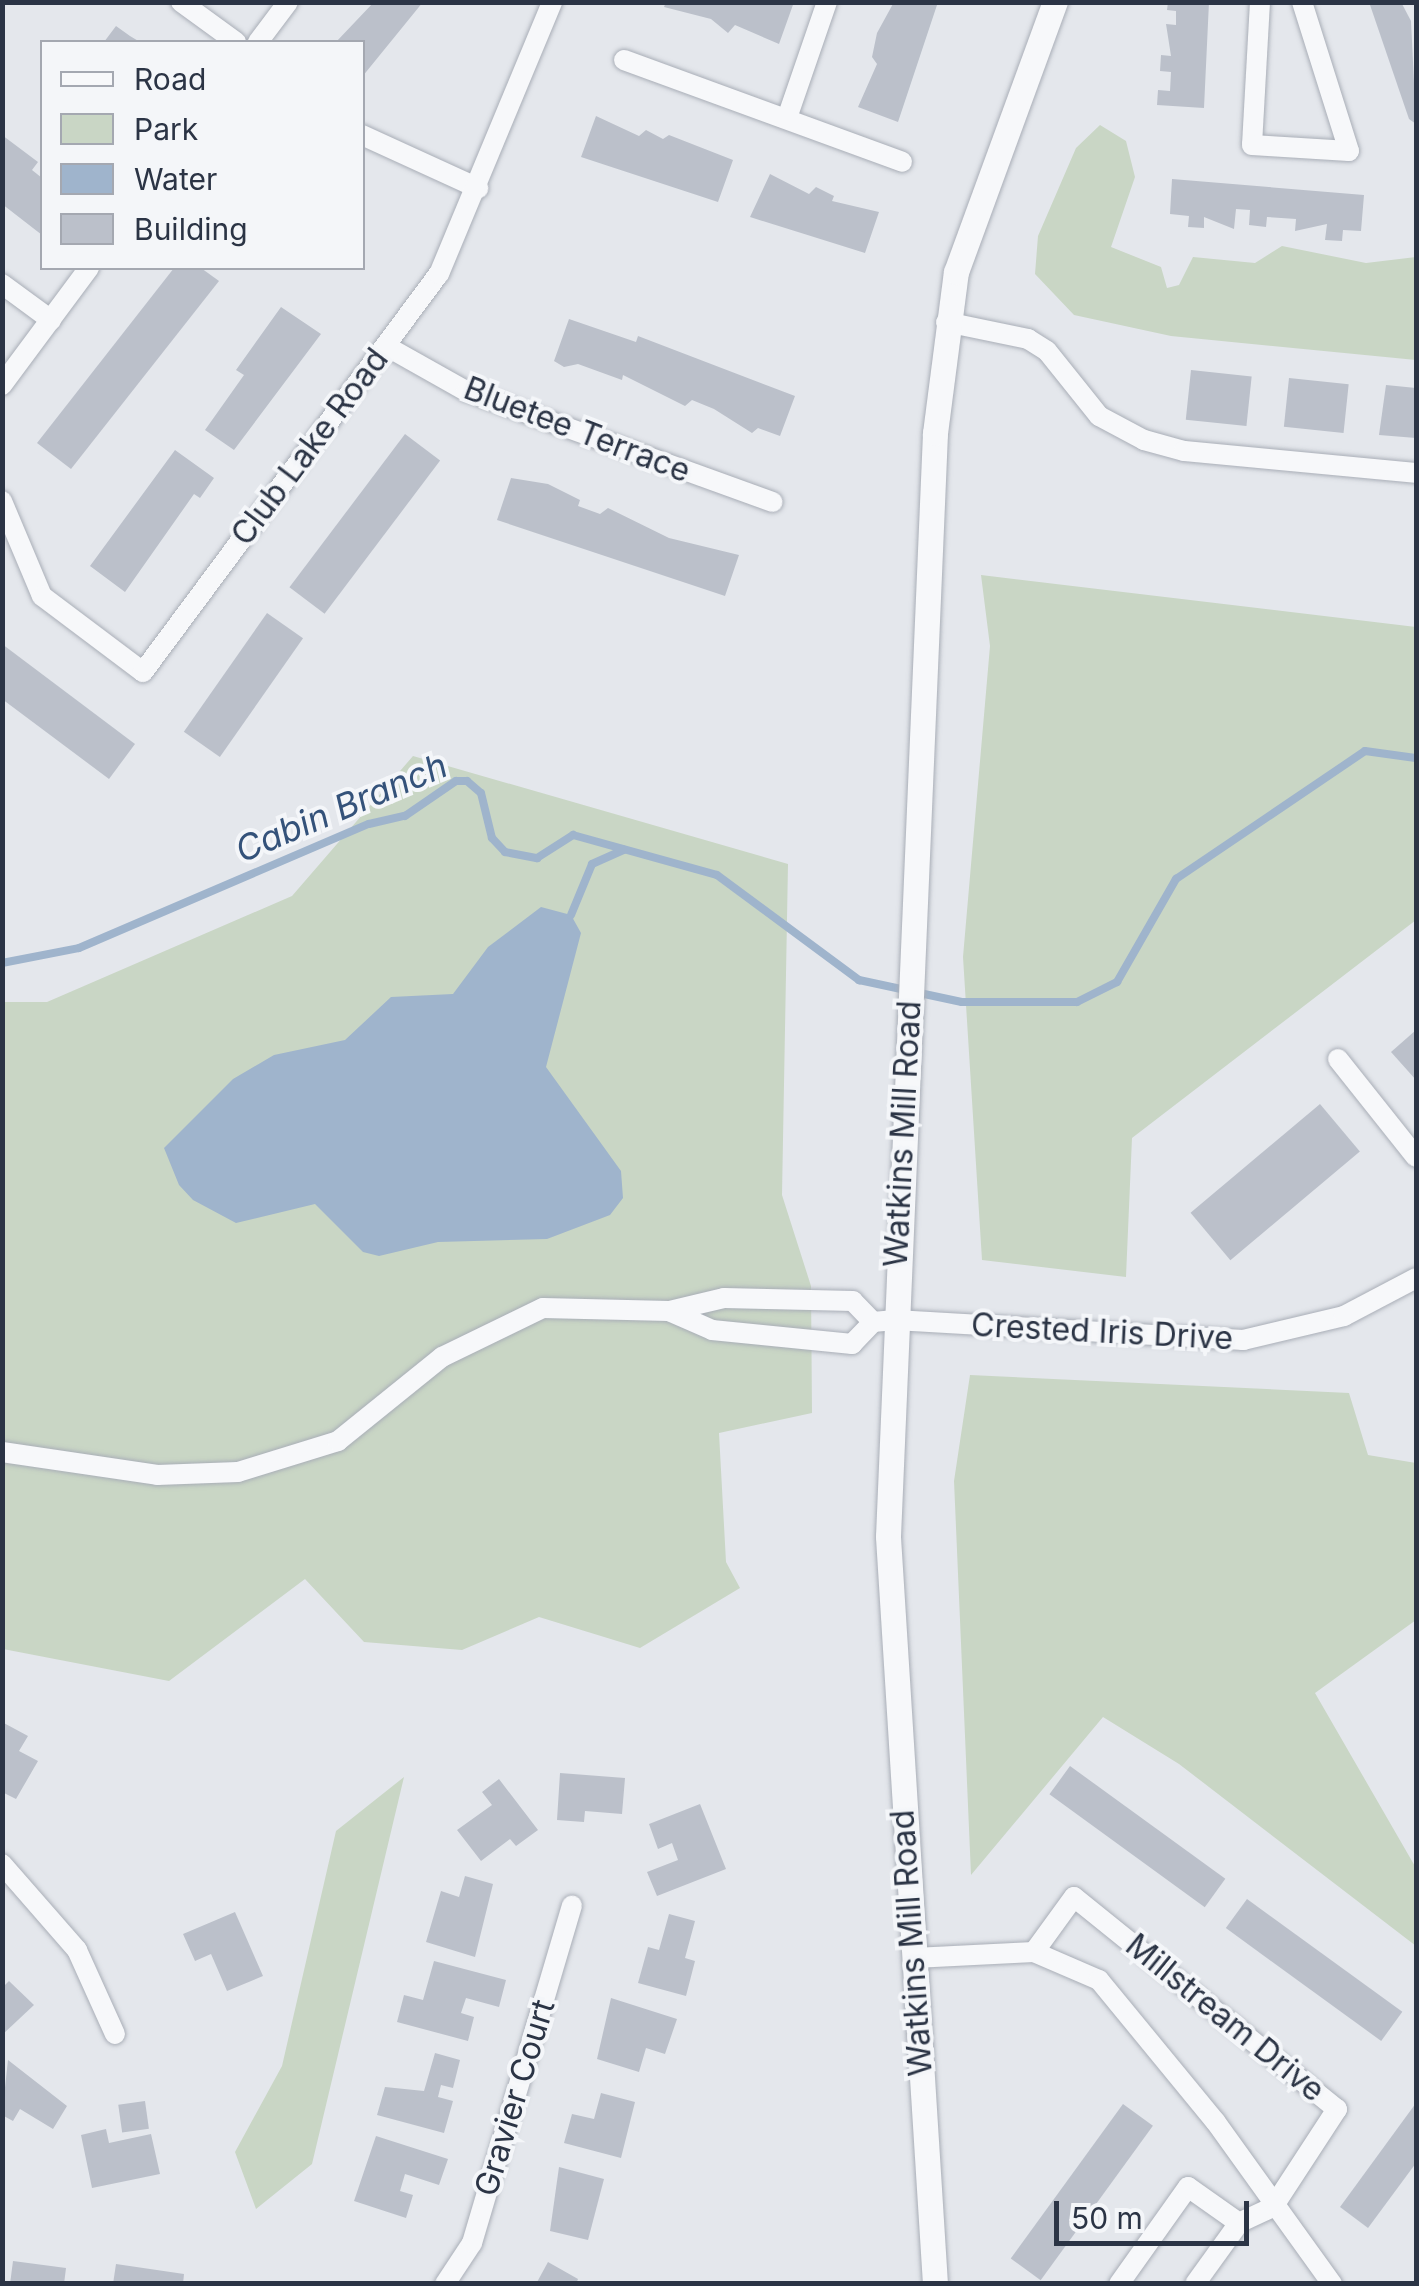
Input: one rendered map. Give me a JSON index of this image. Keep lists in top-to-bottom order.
{
  "streets": {
    "street": [
      "Bluetee Terrace",
      "Club Lake Road",
      "Watkins Mill Road",
      "Crested Iris Drive",
      "Millstream Drive",
      "Gravier Court"
    ]
  },
  "crossings": [
    ["Bluetee Terrace", "Club Lake Road"],
    ["Watkins Mill Road", "Crested Iris Drive"],
    ["Watkins Mill Road", "Millstream Drive"]
  ],
  "water": ["Cabin Branch"],
  "legend": [
    "Road",
    "Park",
    "Water",
    "Building"
  ],
  "scale_bar": "50 m"
}
